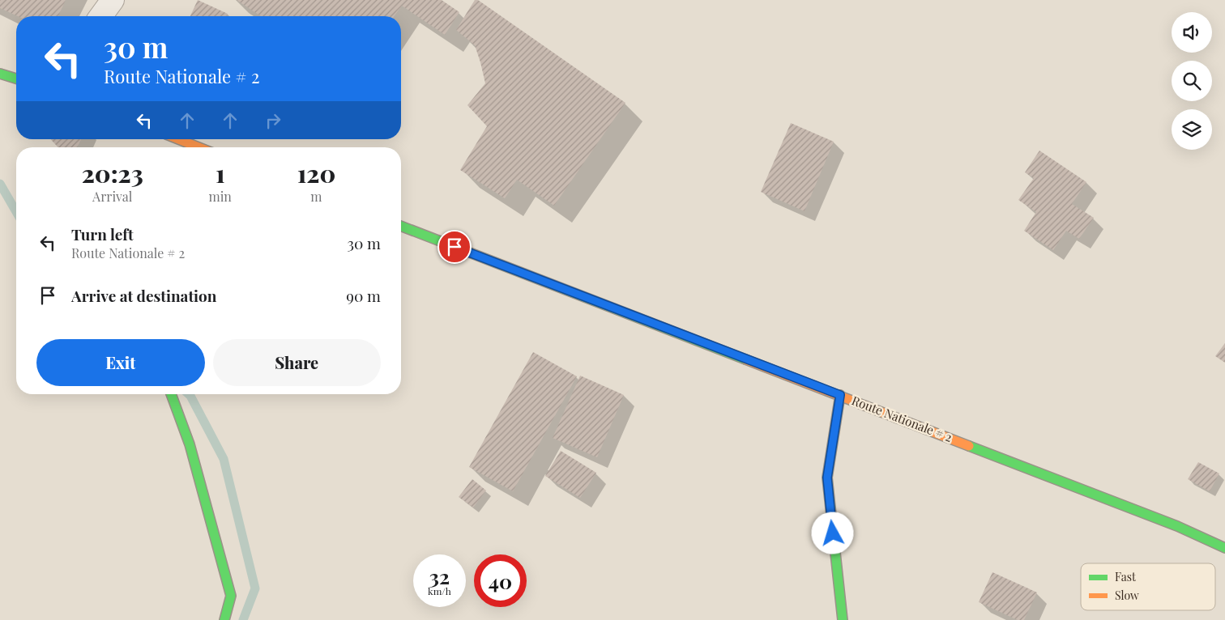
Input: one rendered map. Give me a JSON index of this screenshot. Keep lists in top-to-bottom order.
{
  "streets": {
    "main road": ["Route Nationale # 2"]
  },
  "legend": ["Fast", "Slow"],
  "page": {
    "turn": ["30 m", "Route Nationale # 2"],
    "eta": [
      "20:23",
      "Arrival",
      "1",
      "min",
      "120",
      "m"
    ],
    "list": [
      {
        "name": "Turn left",
        "note": "Route Nationale # 2",
        "value": "30 m"
      },
      {
        "name": "Arrive at destination",
        "value": "90 m"
      }
    ],
    "buttons": ["Exit", "Share"],
    "speed": "32 km/h",
    "limit": "40"
  }
}
